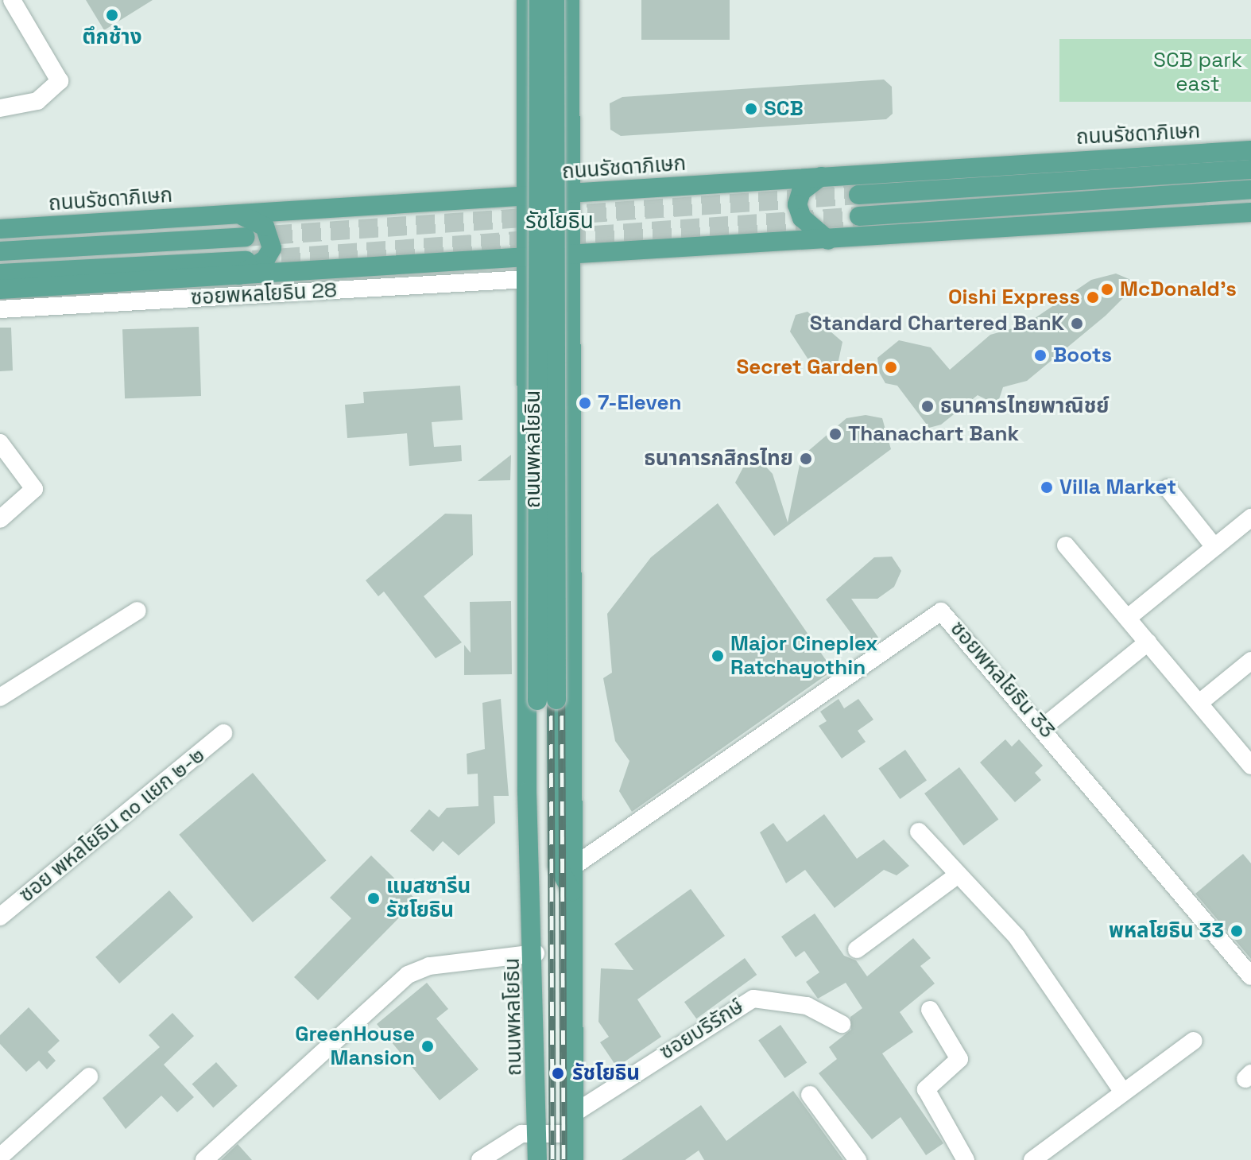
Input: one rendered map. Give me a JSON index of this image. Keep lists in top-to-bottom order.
{
  "streets": {
    "main road": ["ถนนรัชดาภิเษก", "ถนนพหลโยธิน"],
    "street": [
      "ซอยพหลโยธิน 28",
      "ซอยพหลโยธิน 33",
      "ซอย พหลโยธิน ๓๐ แยก ๒-๒",
      "ซอยบริรักษ์"
    ]
  },
  "crossings": [
    ["ถนนรัชดาภิเษก", "ถนนพหลโยธิน"],
    ["ซอยพหลโยธิน 28", "ถนนพหลโยธิน"],
    ["ถนนพหลโยธิน", "ซอยพหลโยธิน 33"],
    ["ถนนพหลโยธิน", "ซอยบริรักษ์"]
  ],
  "districts": ["รัชโยธิน"],
  "parks": ["SCB park east"],
  "places": [
    "ตึกช้าง",
    "SCB",
    "McDonald's",
    "Oishi Express",
    "Standard Chartered BanK",
    "Boots",
    "Secret Garden",
    "7-Eleven",
    "ธนาคารไทยพาณิชย์",
    "Thanachart Bank",
    "ธนาคารกสิกรไทย",
    "Villa Market",
    "Major Cineplex Ratchayothin",
    "แมสซารีน รัชโยธิน",
    "พหลโยธิน 33",
    "GreenHouse Mansion",
    "รัชโยธิน"
  ]
}
